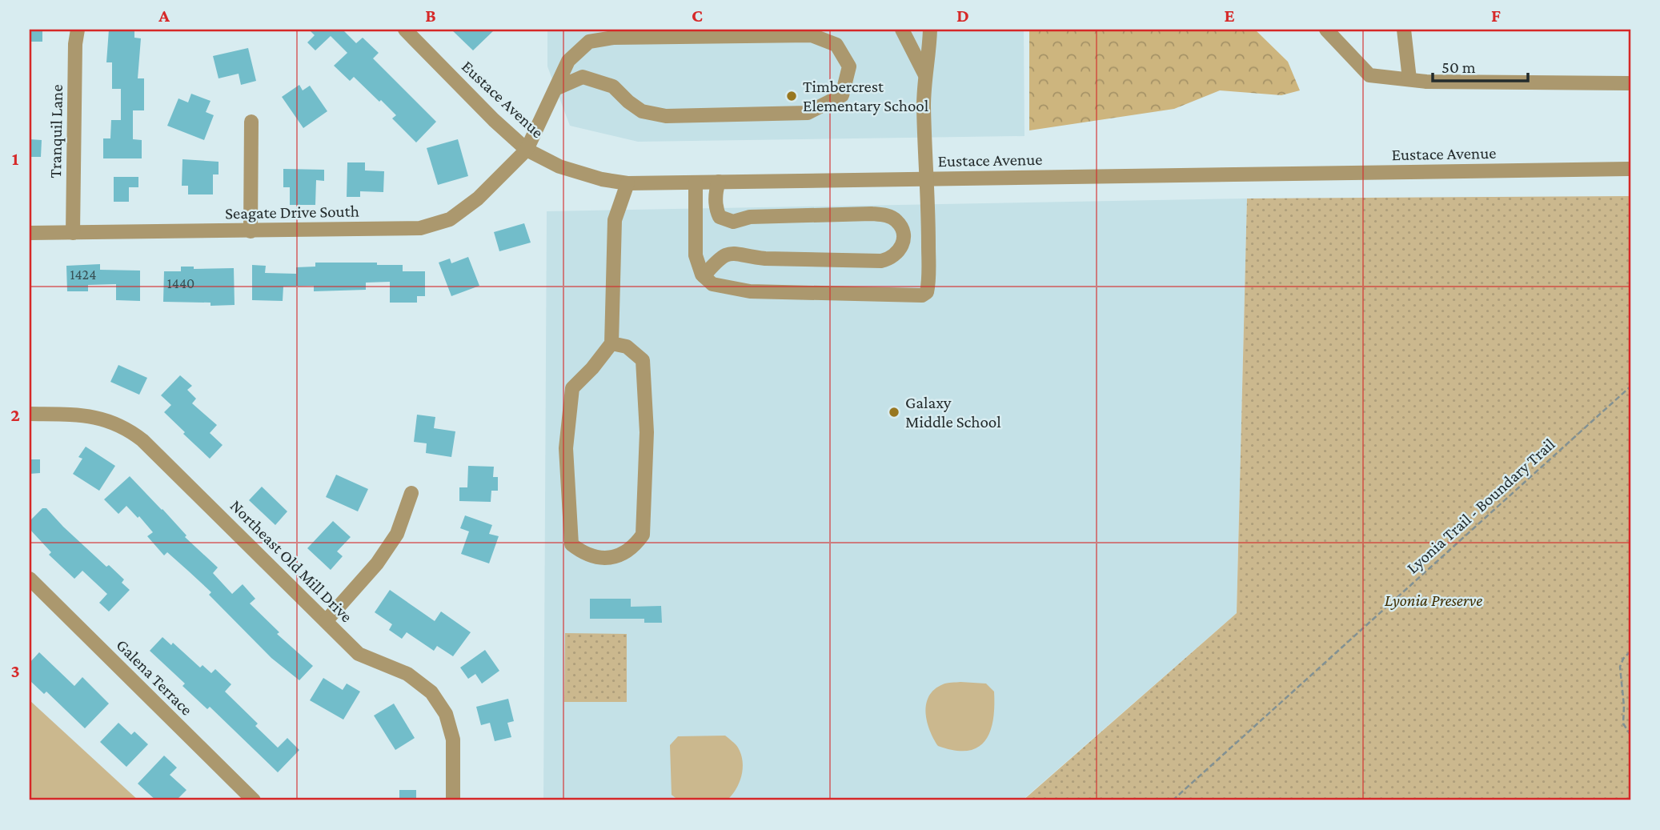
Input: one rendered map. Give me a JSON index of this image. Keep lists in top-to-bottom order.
{
  "streets": {
    "street": [
      "Eustace Avenue",
      "Tranquil Lane",
      "Seagate Drive South",
      "Northeast Old Mill Drive",
      "Galena Terrace"
    ],
    "path": ["Lyonia Trail - Boundary Trail"]
  },
  "crossings": [
    ["Eustace Avenue", "Seagate Drive South"],
    ["Tranquil Lane", "Seagate Drive South"]
  ],
  "parks": ["Lyonia Preserve"],
  "places": ["Timbercrest Elementary School", "Galaxy Middle School"],
  "house_numbers": ["1424", "1440"],
  "scale_bar": "50 m",
  "grid": {
    "columns": [
      "A",
      "B",
      "C",
      "D",
      "E",
      "F"
    ],
    "rows": ["1", "2", "3"]
  }
}
